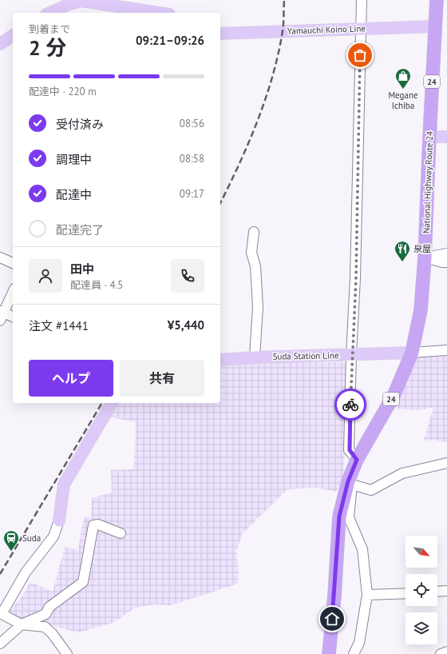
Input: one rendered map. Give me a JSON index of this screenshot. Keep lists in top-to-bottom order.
{
  "streets": {
    "highway": ["24", "National Highway Route 24"],
    "main road": ["Yamauchi Koino Line", "Suda Station Line"]
  },
  "crossings": [
    ["Yamauchi Koino Line", "National Highway Route 24"],
    ["National Highway Route 24", "Suda Station Line"]
  ],
  "places": {
    "shop": ["Megane Ichiba"],
    "restaurant": ["泉屋"],
    "station": ["Suda"]
  },
  "north": "bottom right",
  "page": {
    "heading": ["2 分", "到着まで", "09:21–09:26"],
    "panel": [
      "田中",
      "配達員 · 4.5",
      "注文 #1441",
      "¥5,440"
    ],
    "bar": "配達中 · 220 m",
    "list": [
      ["受付済み", "08:56"],
      ["調理中", "08:58"],
      ["配達中", "09:17"],
      "配達完了"
    ],
    "buttons": ["ヘルプ", "共有"]
  }
}
